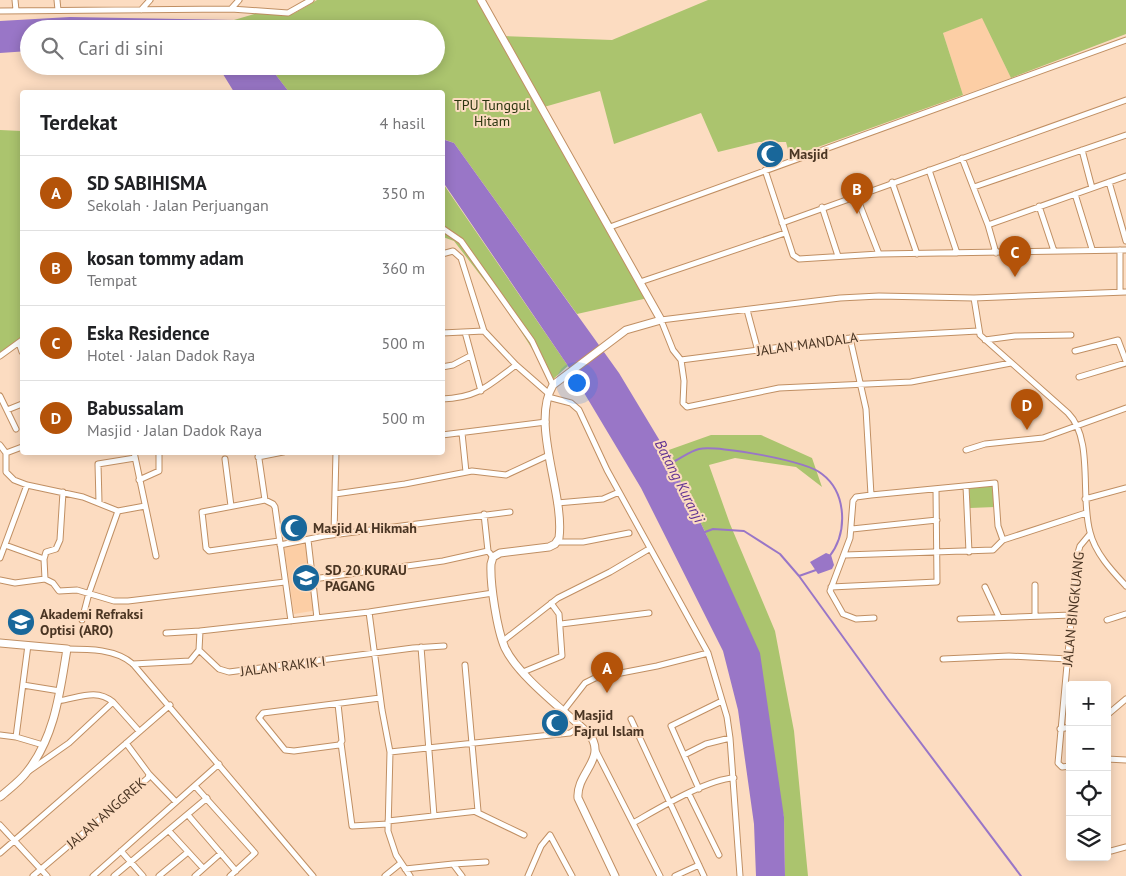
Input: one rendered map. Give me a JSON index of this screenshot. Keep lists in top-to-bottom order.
{
  "streets": {
    "street": [
      "JALAN MANDALA",
      "JALAN BINGKUANG",
      "JALAN RAKIK I",
      "JALAN ANGGREK"
    ]
  },
  "water": ["Batang Kuranji"],
  "parks": ["TPU Tunggul Hitam"],
  "places": {
    "mosque": ["Masjid", "Masjid Al Hikmah", "Masjid Fajrul Islam"],
    "school or university": ["SD 20 KURAU PAGANG", "Akademi Refraksi Optisi (ARO)"]
  },
  "page": {
    "search": "Cari di sini",
    "heading": ["Terdekat", "4 hasil"],
    "list": [
      {
        "mark": "A",
        "name": "SD SABIHISMA",
        "note": "Sekolah · Jalan Perjuangan",
        "value": "350 m"
      },
      {
        "mark": "B",
        "name": "kosan tommy adam",
        "note": "Tempat",
        "value": "360 m"
      },
      {
        "mark": "C",
        "name": "Eska Residence",
        "note": "Hotel · Jalan Dadok Raya",
        "value": "500 m"
      },
      {
        "mark": "D",
        "name": "Babussalam",
        "note": "Masjid · Jalan Dadok Raya",
        "value": "500 m"
      }
    ],
    "pins": [
      "B",
      "C",
      "D",
      "A"
    ],
    "map_buttons": ["+", "−"]
  }
}
